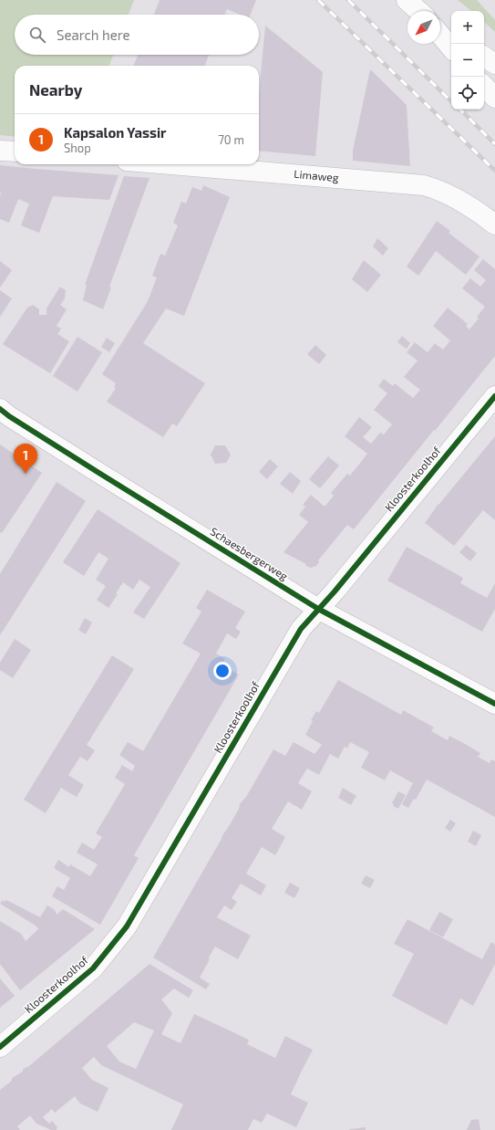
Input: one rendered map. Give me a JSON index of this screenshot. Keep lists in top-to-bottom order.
{
  "streets": {
    "street": ["Limaweg", "Kloosterkoolhof", "Schaesbergerweg"]
  },
  "crossings": [
    ["Kloosterkoolhof", "Schaesbergerweg"]
  ],
  "north": "bottom left",
  "page": {
    "map_buttons": ["+", "−"],
    "search": "Search here",
    "heading": "Nearby",
    "list": [
      {
        "mark": "1",
        "name": "Kapsalon Yassir",
        "note": "Shop",
        "value": "70 m"
      }
    ],
    "pins": "1"
  }
}
